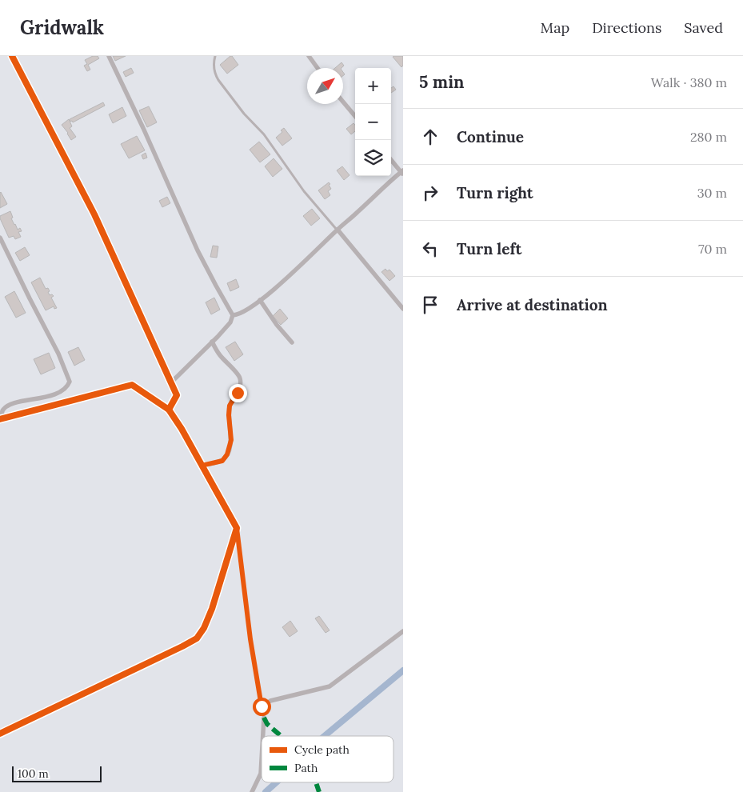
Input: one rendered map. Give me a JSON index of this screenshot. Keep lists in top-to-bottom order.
{
  "legend": ["Cycle path", "Path"],
  "scale_bar": "100 m",
  "north": "top right",
  "page": {
    "header": "Gridwalk",
    "nav": ["Map", "Directions", "Saved"],
    "heading": ["5 min", "Walk · 380 m"],
    "map_buttons": ["+", "−"],
    "list": [
      ["Continue", "280 m"],
      ["Turn right", "30 m"],
      ["Turn left", "70 m"],
      "Arrive at destination"
    ],
    "scale": "100 m"
  }
}
